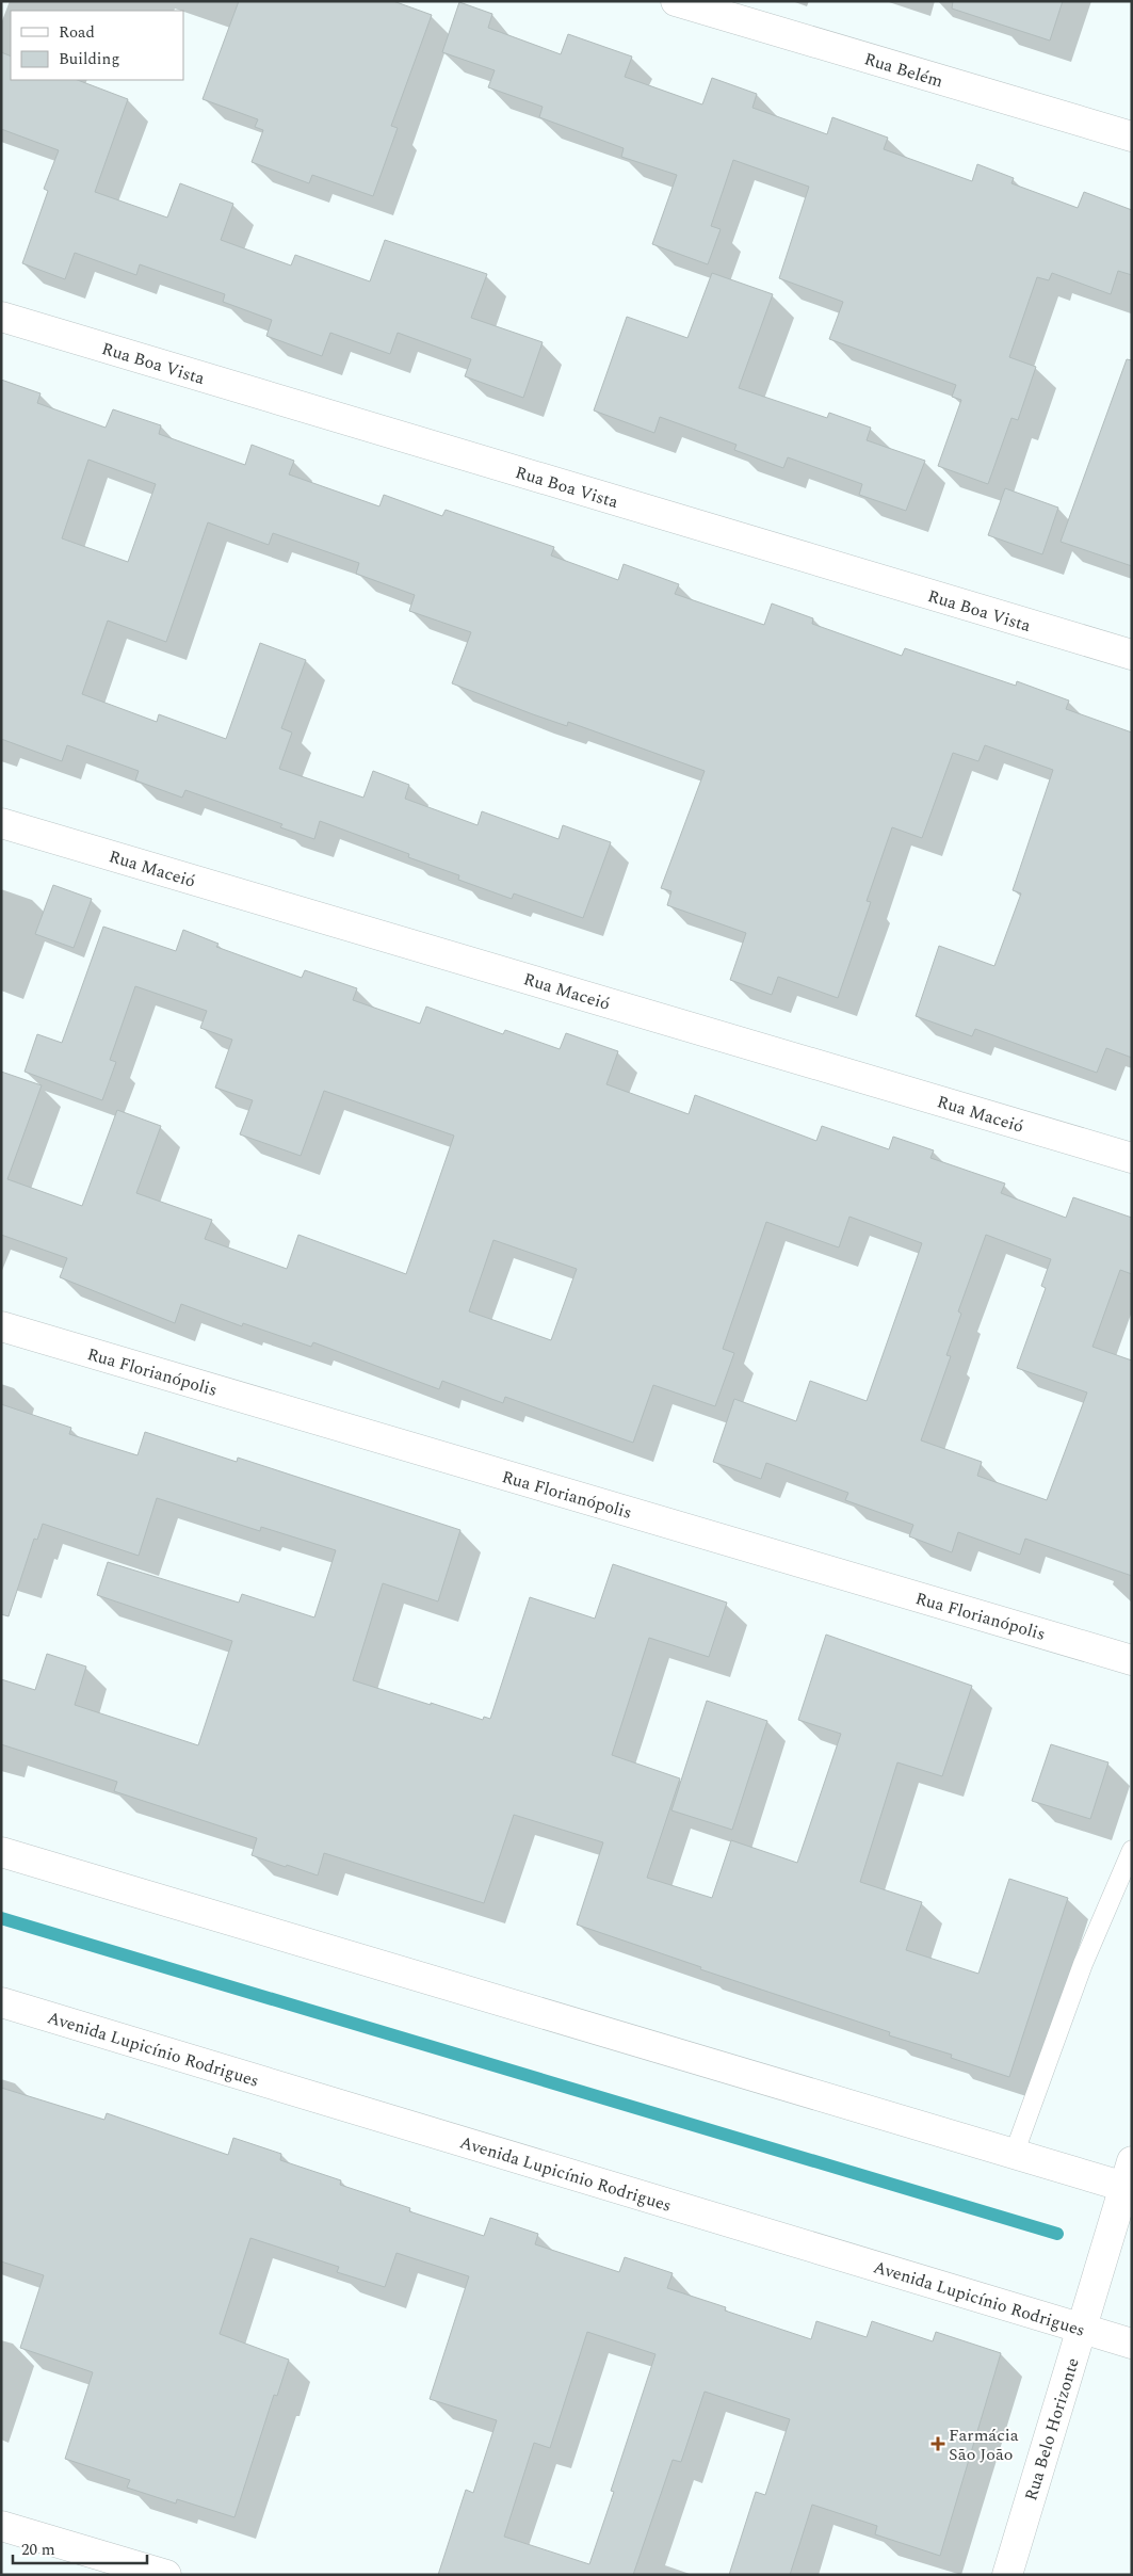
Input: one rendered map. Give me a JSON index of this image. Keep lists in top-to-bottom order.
{
  "streets": {
    "street": [
      "Rua Belém",
      "Rua Boa Vista",
      "Rua Maceió",
      "Rua Florianópolis",
      "Avenida Lupicínio Rodrigues",
      "Rua Belo Horizonte"
    ]
  },
  "crossings": [
    ["Avenida Lupicínio Rodrigues", "Rua Belo Horizonte"]
  ],
  "places": {
    "health": ["Farmácia São João"]
  },
  "legend": ["Road", "Building"],
  "scale_bar": "20 m"
}
